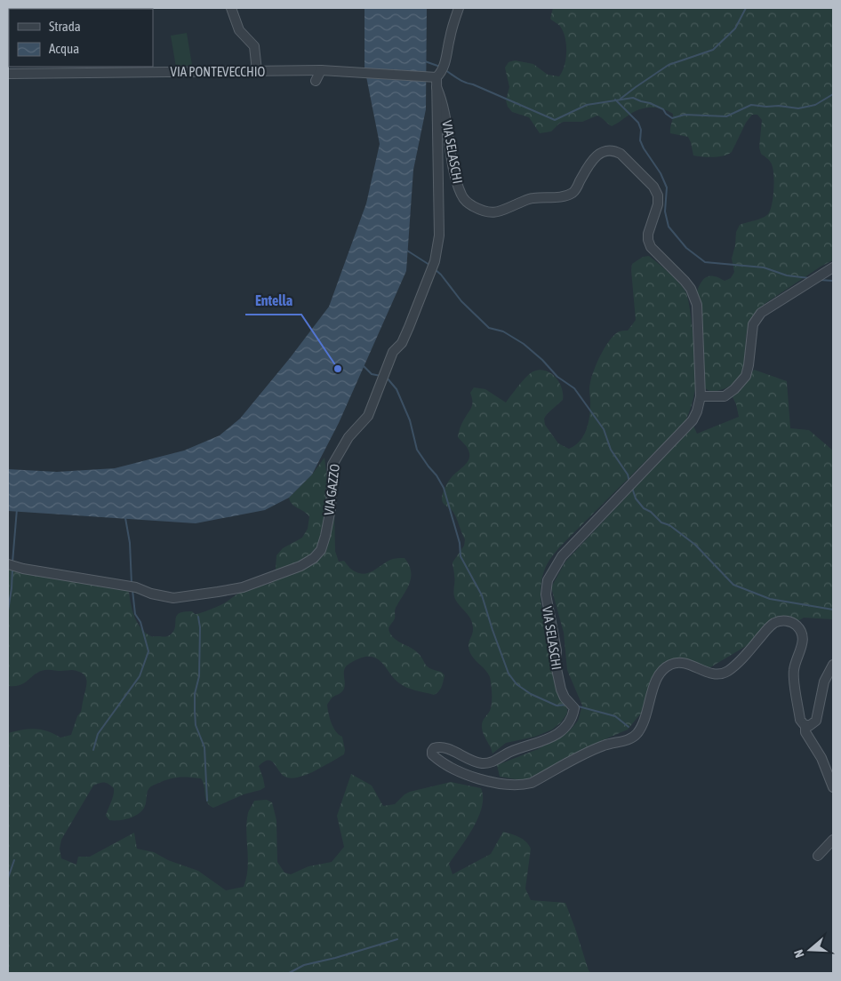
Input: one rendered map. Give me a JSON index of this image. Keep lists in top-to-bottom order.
{
  "streets": {
    "street": ["VIA PONTEVECCHIO", "VIA SELASCHI", "VIA GAZZO"]
  },
  "crossings": [
    ["VIA PONTEVECCHIO", "VIA GAZZO"],
    ["VIA SELASCHI", "VIA GAZZO"]
  ],
  "places": ["Entella"],
  "legend": ["Strada", "Acqua"],
  "north": "left"
}
